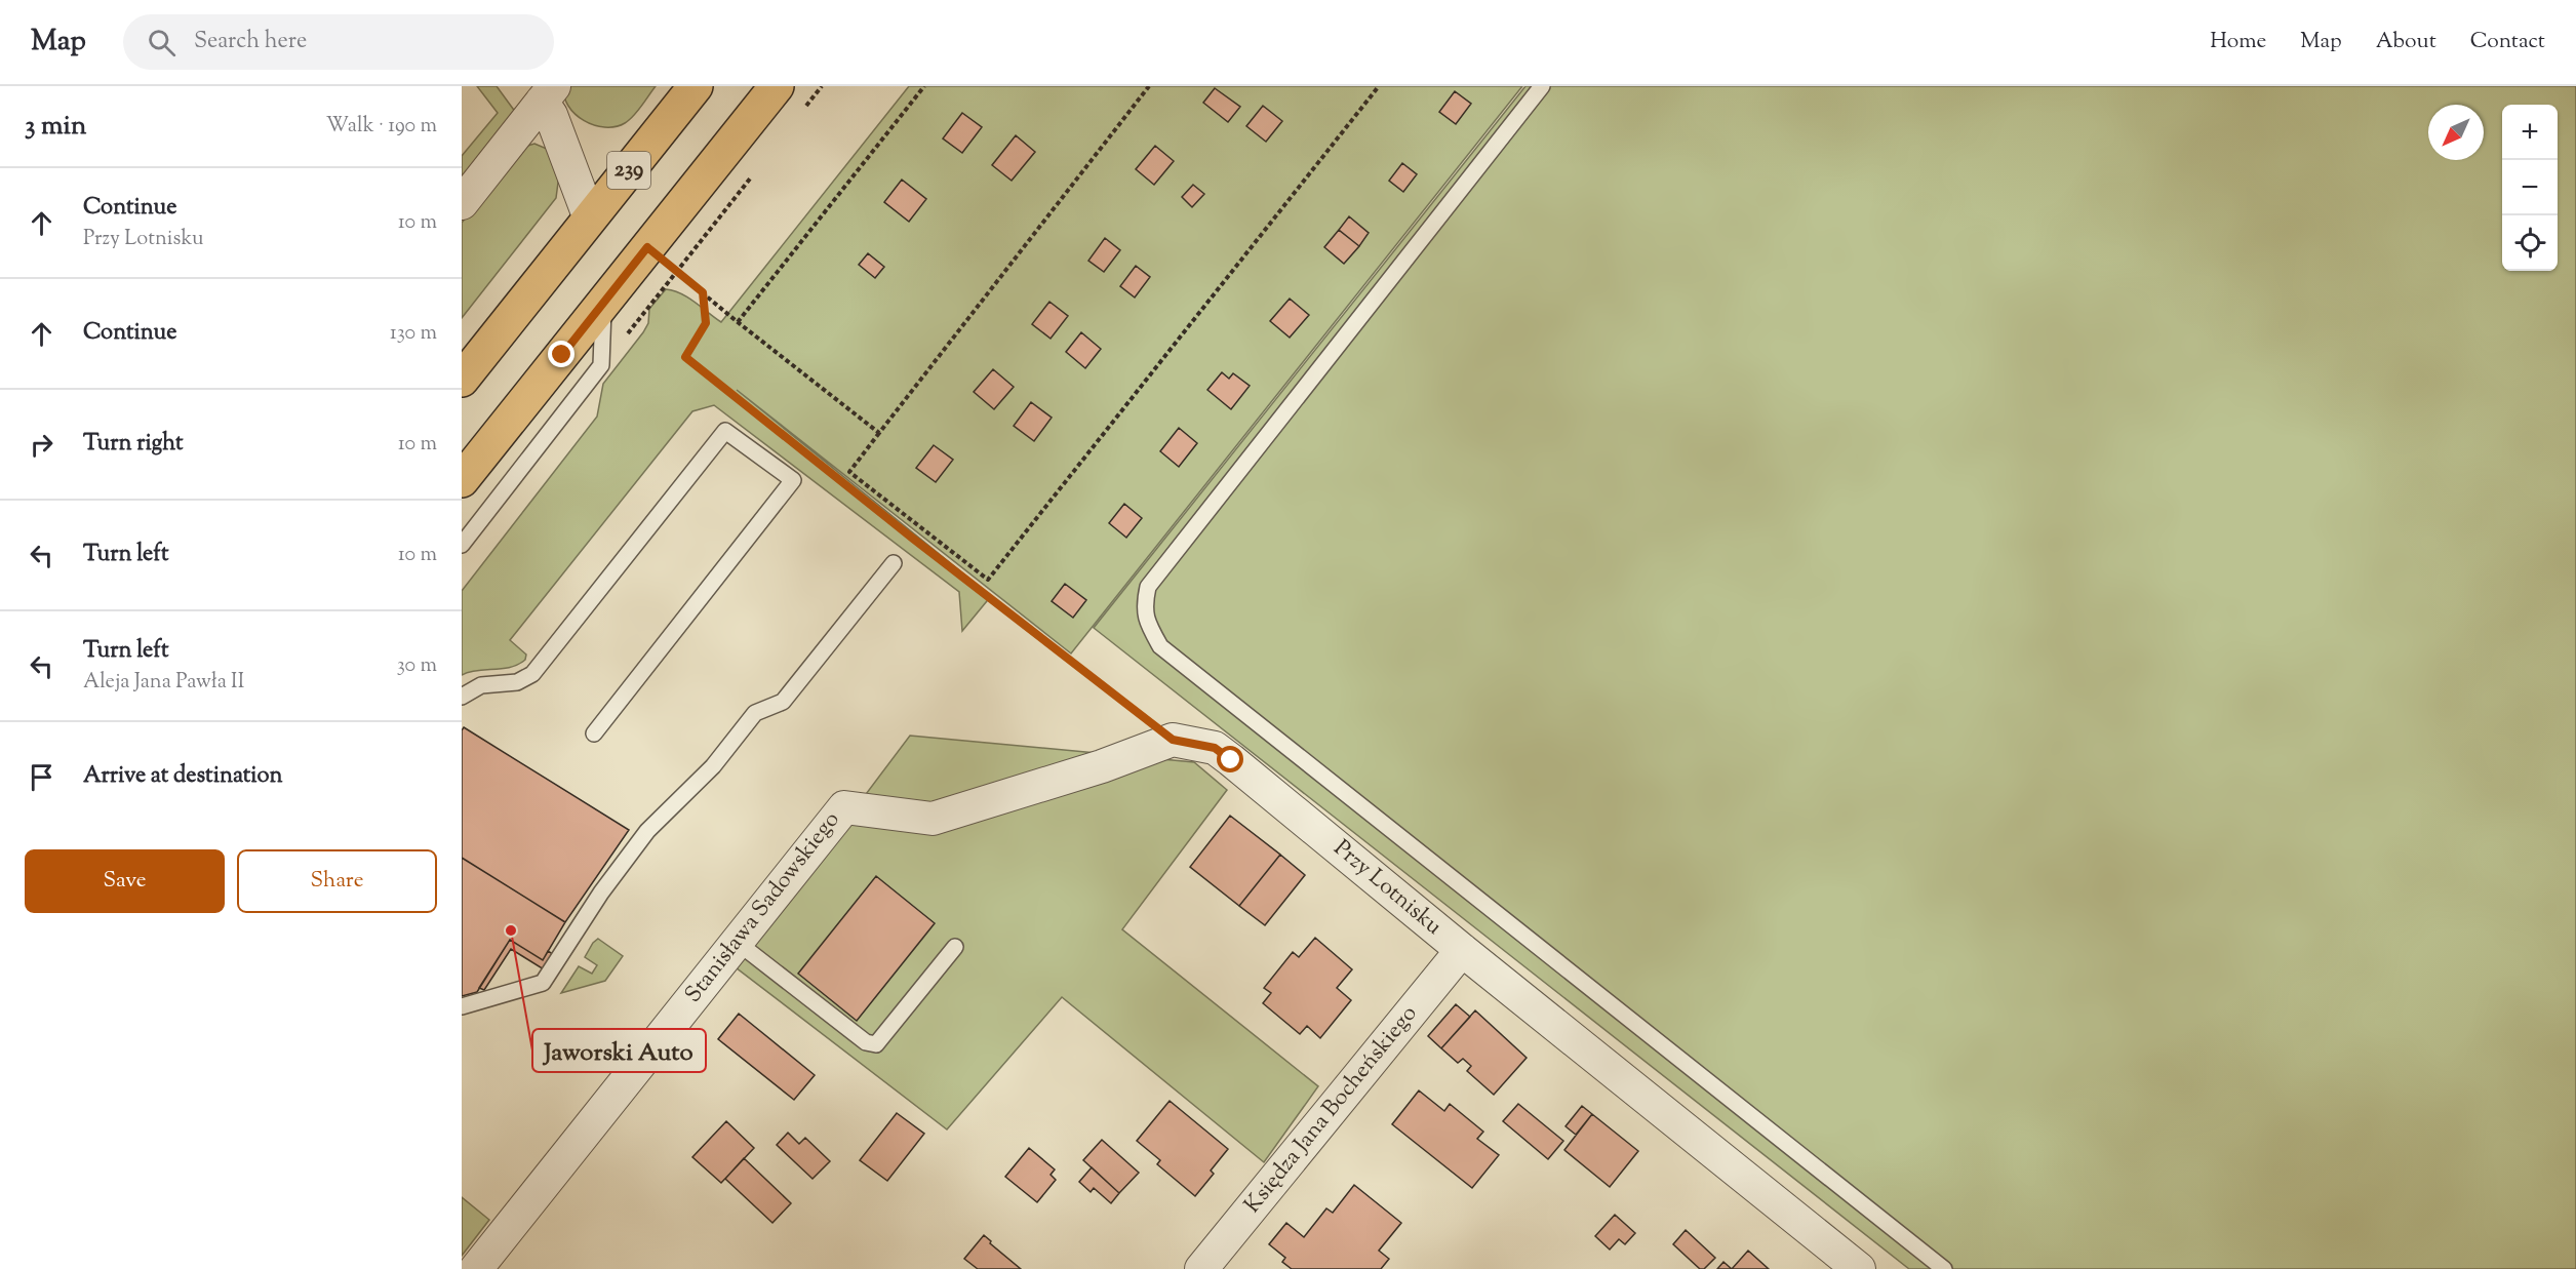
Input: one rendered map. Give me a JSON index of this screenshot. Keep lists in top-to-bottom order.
{
  "streets": {
    "main road": ["239"],
    "street": ["Przy Lotnisku", "Stanisława Sadowskiego", "Księdza Jana Bocheńskiego"]
  },
  "crossings": [
    ["Przy Lotnisku", "Stanisława Sadowskiego"],
    ["Przy Lotnisku", "Księdza Jana Bocheńskiego"]
  ],
  "places": ["Jaworski Auto"],
  "north": "bottom left",
  "page": {
    "header": "Map",
    "search": "Search here",
    "nav": [
      "Home",
      "Map",
      "About",
      "Contact"
    ],
    "heading": ["3 min", "Walk · 190 m"],
    "map_buttons": ["+", "−"],
    "list": [
      ["Continue", "Przy Lotnisku", "10 m"],
      ["Continue", "130 m"],
      ["Turn right", "10 m"],
      ["Turn left", "10 m"],
      ["Turn left", "Aleja Jana Pawła II", "30 m"],
      "Arrive at destination"
    ],
    "buttons": ["Save", "Share"]
  }
}
